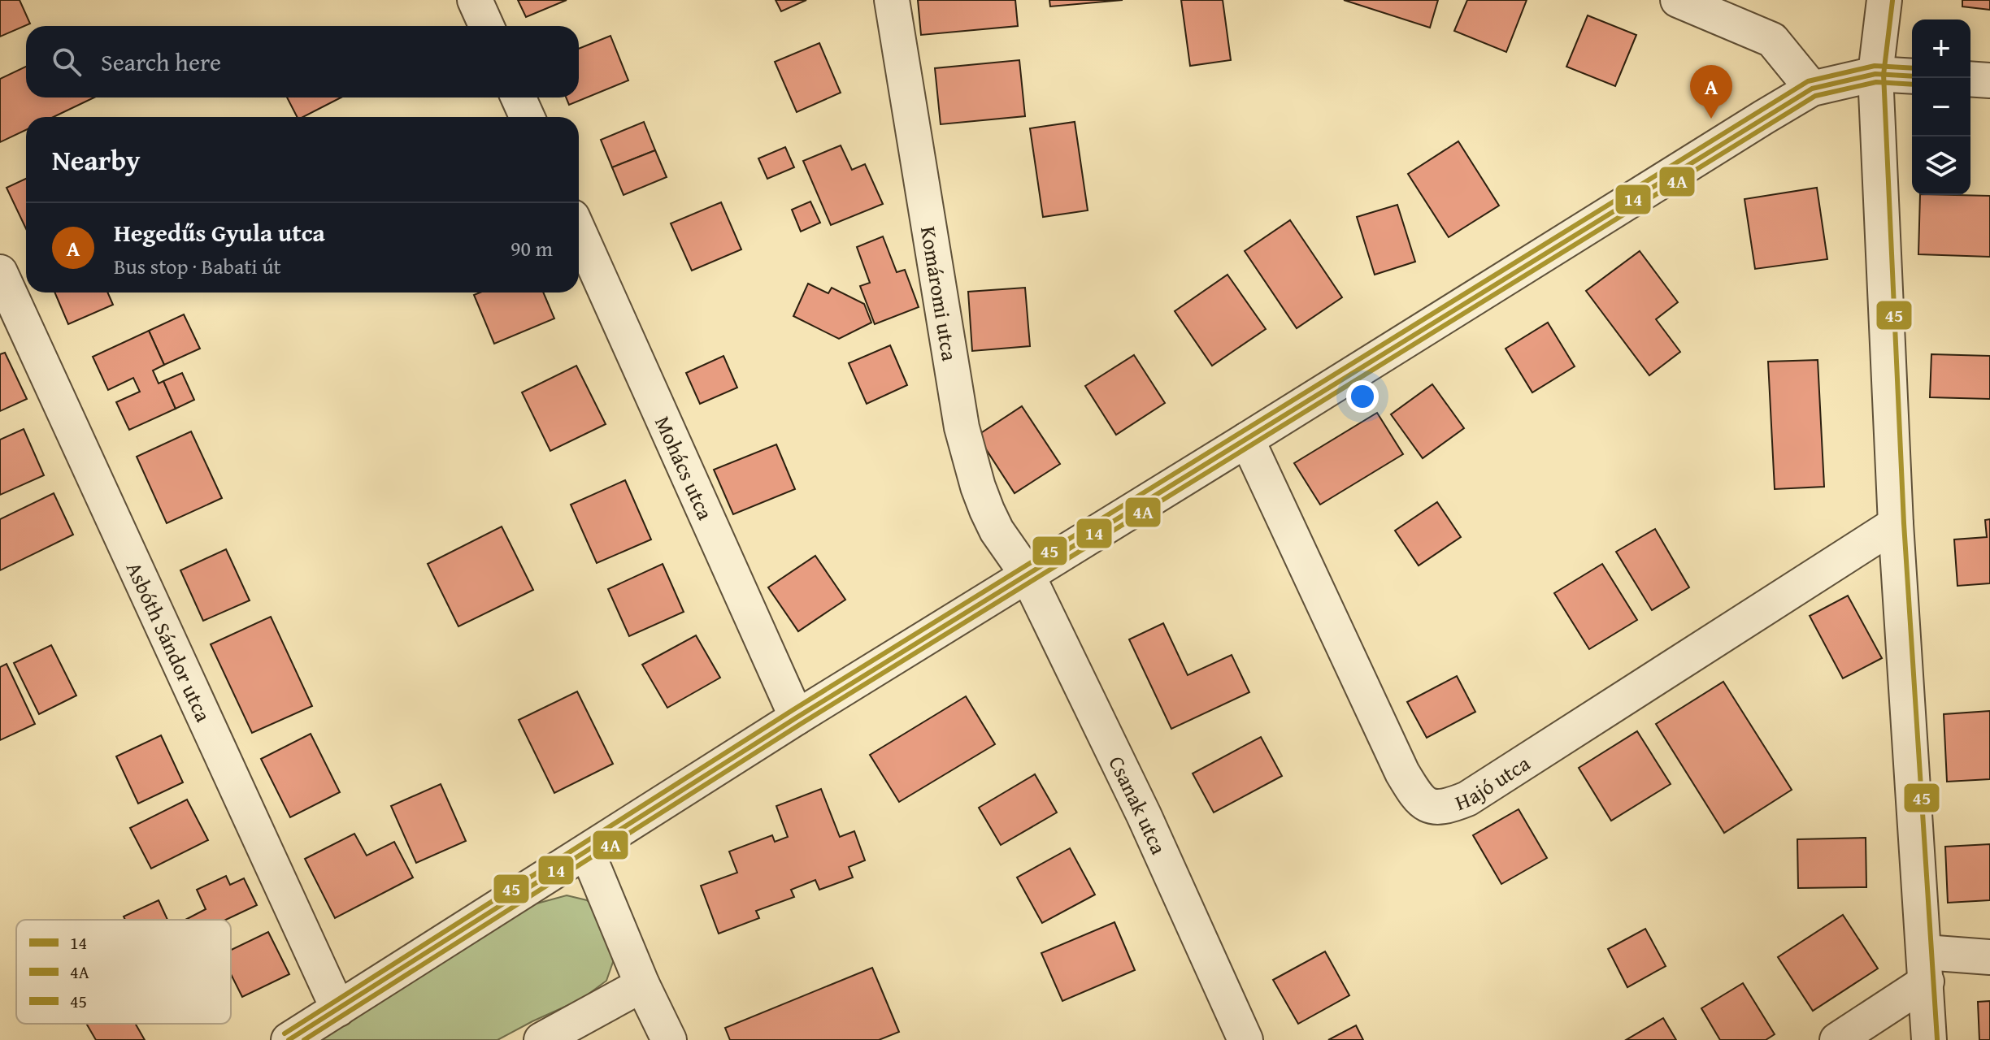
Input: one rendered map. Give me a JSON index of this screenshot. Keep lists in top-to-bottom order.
{
  "streets": {
    "street": [
      "Komáromi utca",
      "Mohács utca",
      "Asbóth Sándor utca",
      "Hajó utca",
      "Csanak utca"
    ]
  },
  "crossings": [
    ["Komáromi utca", "Csanak utca"]
  ],
  "lines": ["transit line 4A", "transit line 45", "transit line 14"],
  "legend": ["14", "4A", "45"],
  "page": {
    "map_buttons": ["+", "−"],
    "search": "Search here",
    "pins": "A",
    "heading": "Nearby",
    "list": [
      {
        "mark": "A",
        "name": "Hegedűs Gyula utca",
        "note": "Bus stop · Babati út",
        "value": "90 m"
      }
    ]
  }
}
